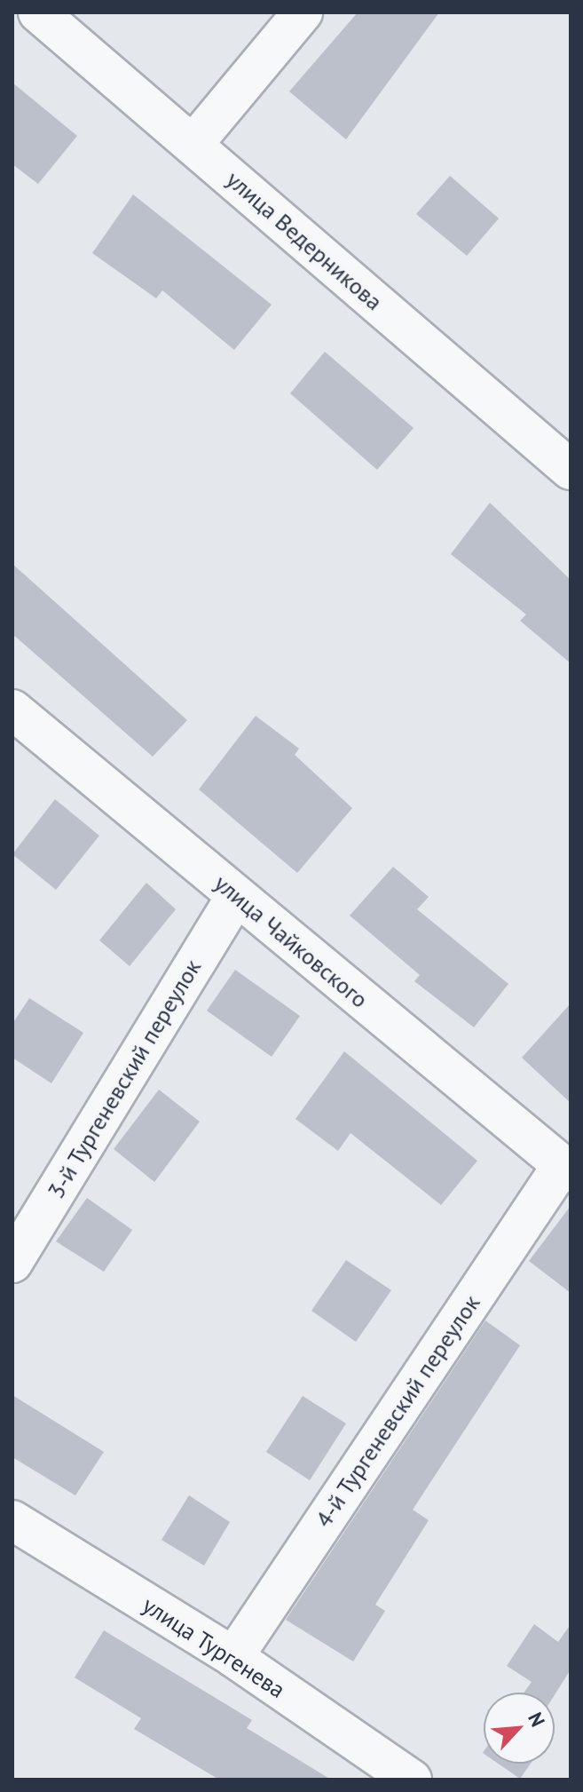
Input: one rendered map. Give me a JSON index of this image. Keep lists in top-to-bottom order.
{
  "streets": {
    "street": [
      "улица Ведерникова",
      "улица Чайковского",
      "3-й Тургеневский переулок",
      "4-й Тургеневский переулок",
      "улица Тургенева"
    ]
  },
  "crossings": [
    ["улица Чайковского", "3-й Тургеневский переулок"],
    ["улица Чайковского", "4-й Тургеневский переулок"],
    ["4-й Тургеневский переулок", "улица Тургенева"]
  ],
  "north": "top right"
}
